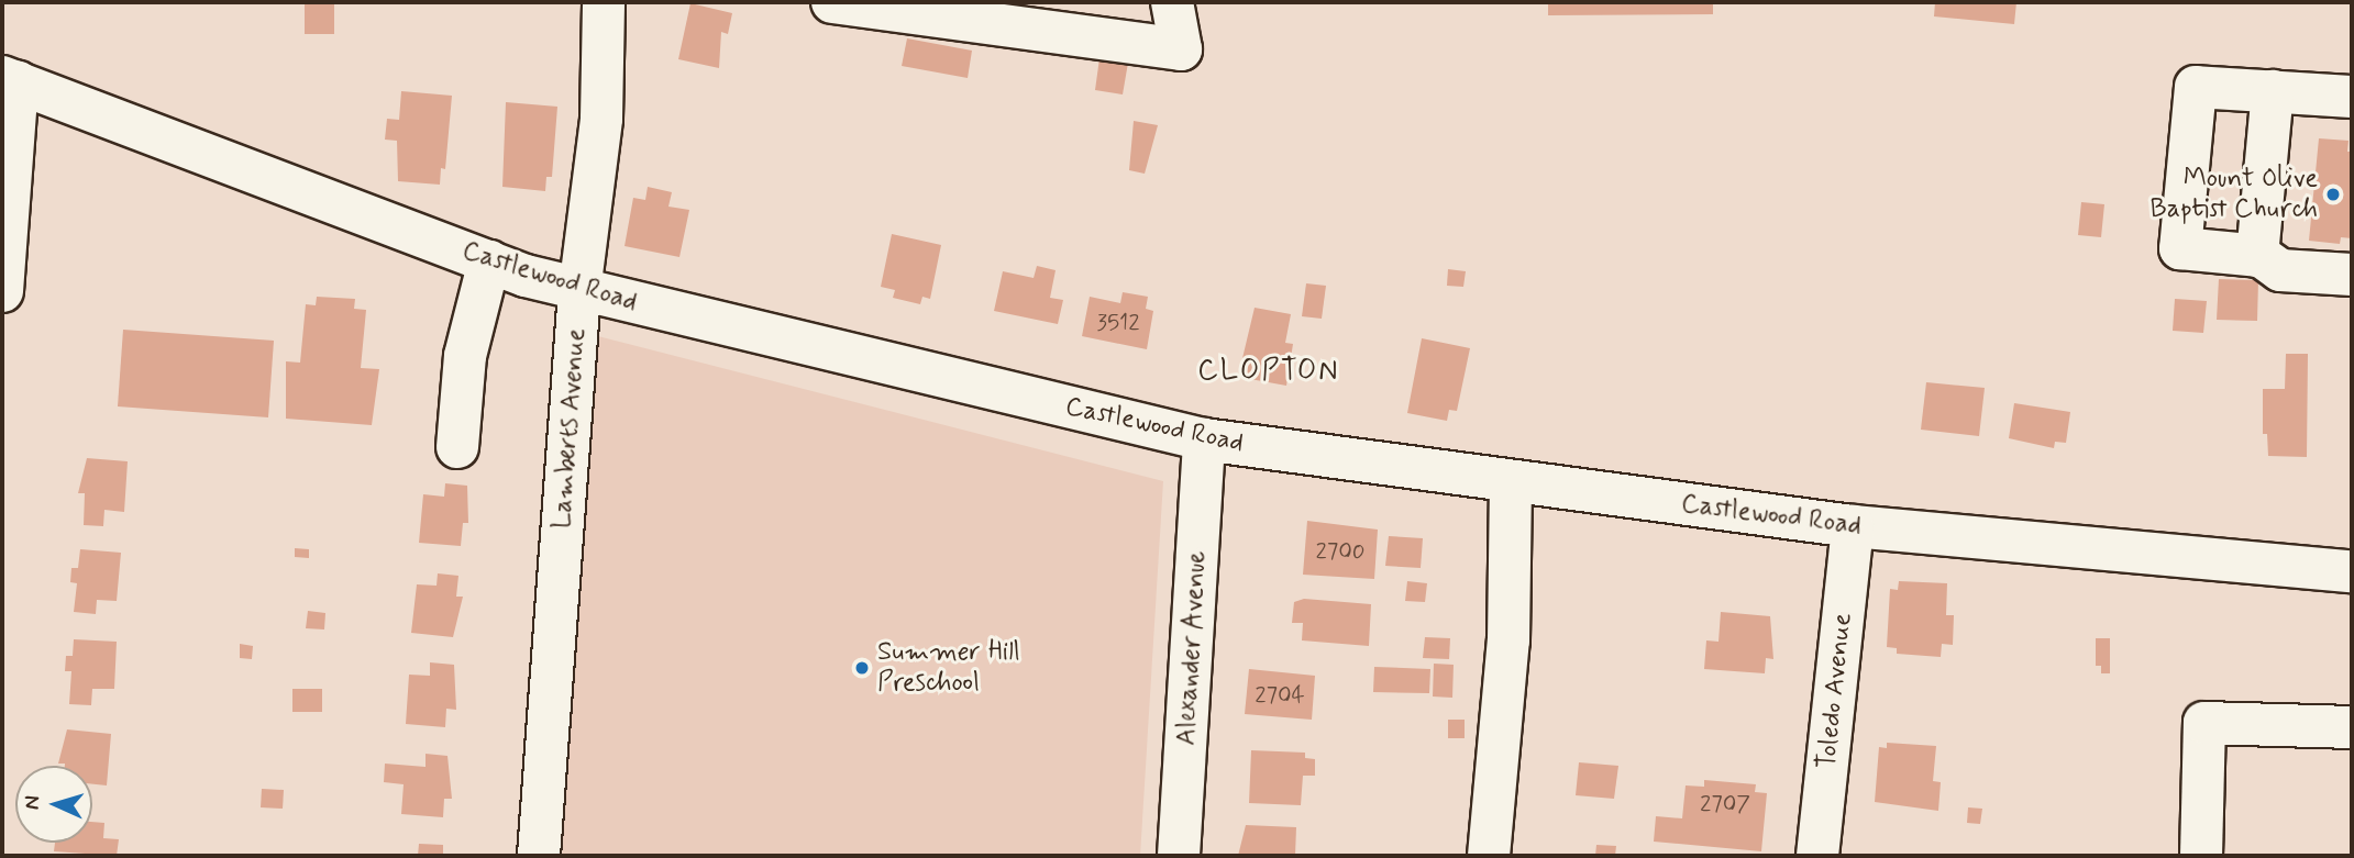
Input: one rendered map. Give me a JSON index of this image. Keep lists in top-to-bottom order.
{
  "streets": {
    "street": [
      "Castlewood Road",
      "Lamberts Avenue",
      "Alexander Avenue",
      "Toledo Avenue"
    ]
  },
  "crossings": [
    ["Castlewood Road", "Lamberts Avenue"],
    ["Castlewood Road", "Alexander Avenue"],
    ["Castlewood Road", "Toledo Avenue"]
  ],
  "districts": ["CLOPTON"],
  "places": ["Mount Olive Baptist Church", "Summer Hill Preschool"],
  "house_numbers": [
    "3512",
    "2700",
    "2704",
    "2707"
  ],
  "north": "left"
}
